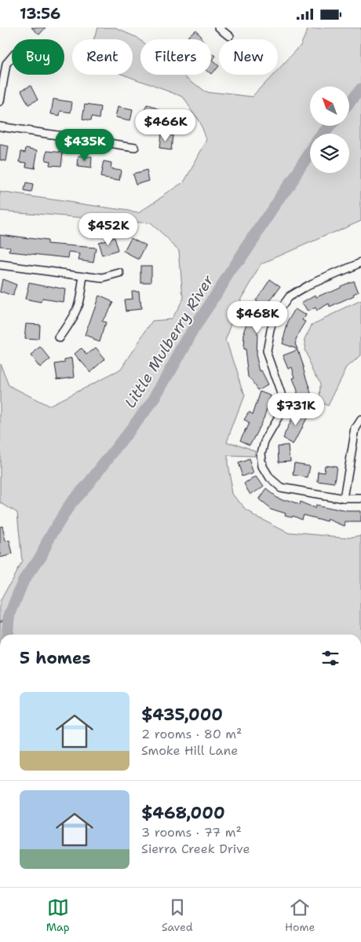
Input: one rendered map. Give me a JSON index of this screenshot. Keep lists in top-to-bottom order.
{
  "water": ["Little Mulberry River"],
  "north": "top left",
  "page": {
    "status": "13:56",
    "chip": [
      "Buy",
      "Rent",
      "Filters",
      "New"
    ],
    "price": [
      "$466K",
      "$435K",
      "$452K",
      "$468K",
      "$731K"
    ],
    "heading": "5 homes",
    "list": [
      {
        "name": "$435,000",
        "note": "2 rooms · 80 m² · Smoke Hill Lane"
      },
      {
        "name": "$468,000",
        "note": "3 rooms · 77 m² · Sierra Creek Drive"
      }
    ],
    "tabs": ["Map", "Saved", "Home"]
  }
}
